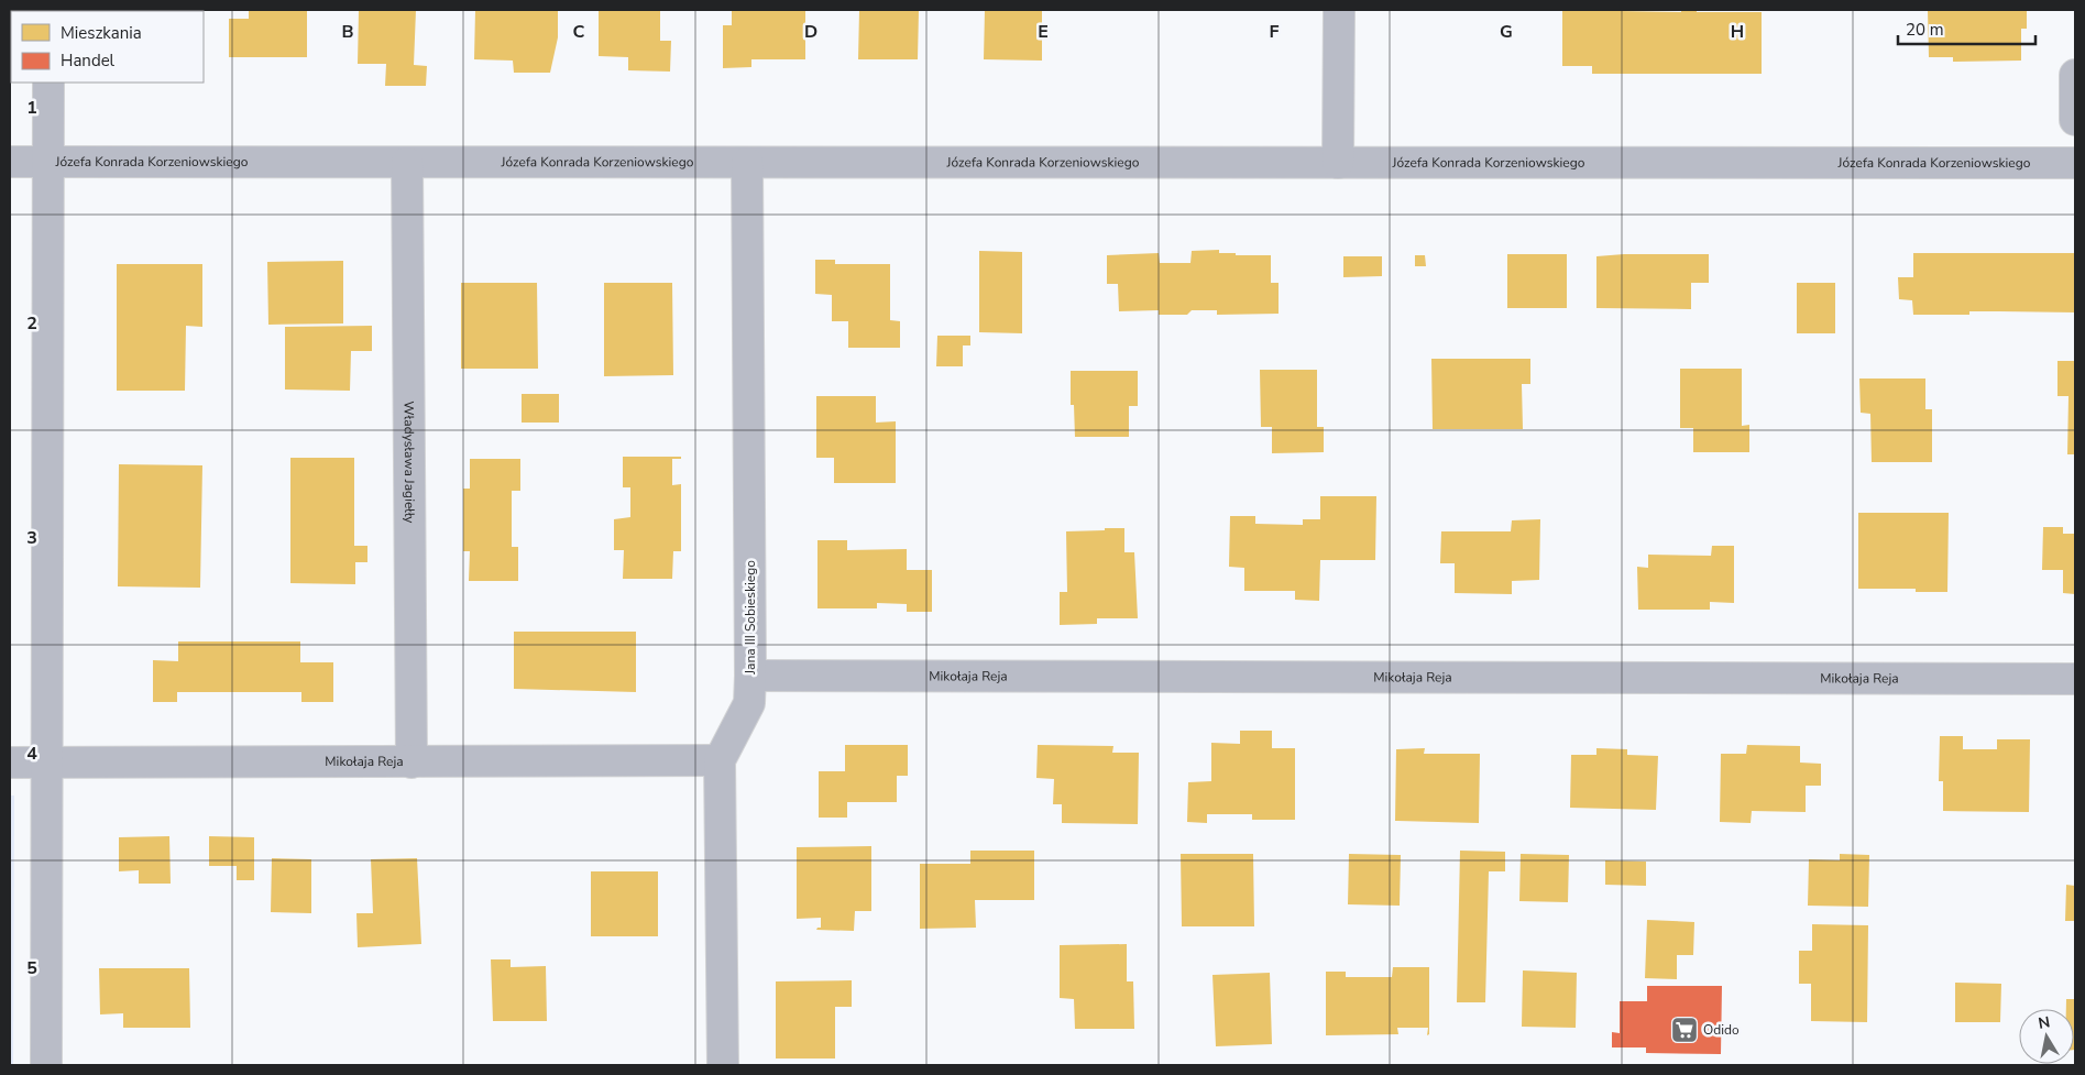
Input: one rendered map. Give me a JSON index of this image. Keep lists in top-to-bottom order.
{
  "streets": {
    "street": [
      "Józefa Konrada Korzeniowskiego",
      "Władysława Jagiełły",
      "Jana III Sobieskiego",
      "Mikołaja Reja"
    ]
  },
  "crossings": [
    ["Józefa Konrada Korzeniowskiego", "Władysława Jagiełły"],
    ["Józefa Konrada Korzeniowskiego", "Jana III Sobieskiego"],
    ["Władysława Jagiełły", "Mikołaja Reja"],
    ["Jana III Sobieskiego", "Mikołaja Reja"]
  ],
  "places": {
    "supermarket": ["Odido"]
  },
  "legend": ["Mieszkania", "Handel"],
  "scale_bar": "20 m",
  "north": "top",
  "grid": {
    "columns": [
      "B",
      "C",
      "D",
      "E",
      "F",
      "G",
      "H"
    ],
    "rows": [
      "1",
      "2",
      "3",
      "4",
      "5"
    ]
  }
}
